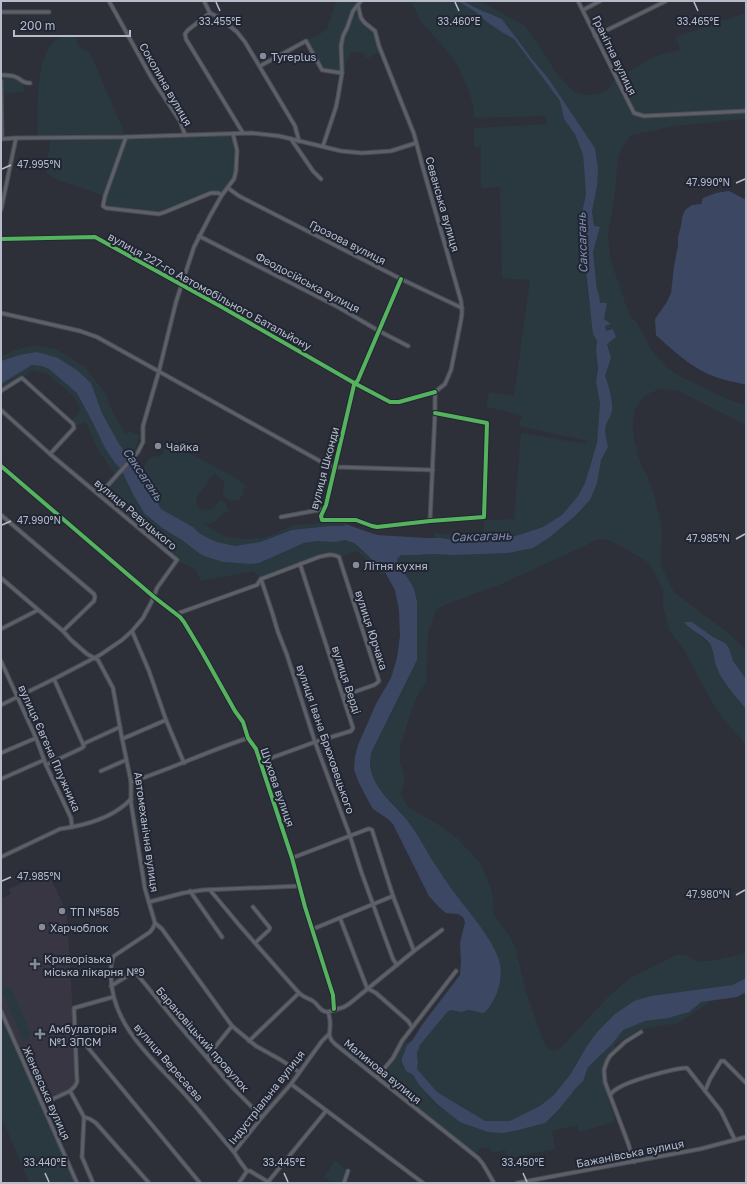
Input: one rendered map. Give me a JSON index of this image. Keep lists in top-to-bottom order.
{
  "streets": {
    "street": [
      "Гранітна вулиця",
      "Соколина вулиця",
      "Севанська вулиця",
      "Грозова вулиця",
      "Феодосійська вулиця",
      "вулиця 227-го Автомобільного Батальйону",
      "вулиця Шконди",
      "вулиця Ревуцького",
      "вулиця Юрчака",
      "вулиця Верді",
      "вулиця Івана Брюховецького",
      "вулиця Євгена Плужника",
      "Шухова вулиця",
      "Автомеханічна вулиця",
      "Барановіцький провулок",
      "вулиця Вересаєва",
      "Малинова вулиця",
      "Женевська вулиця",
      "Індустріальна вулиця",
      "Бажанівська вулиця"
    ]
  },
  "crossings": [
    ["Севанська вулиця", "Грозова вулиця"],
    ["Севанська вулиця", "вулиця 227-го Автомобільного Батальйону"],
    ["вулиця 227-го Автомобільного Батальйону", "вулиця Шконди"],
    ["вулиця Ревуцького", "Шухова вулиця"],
    ["вулиця Юрчака", "вулиця Верді"],
    ["вулиця Верді", "вулиця Івана Брюховецького"],
    ["вулиця Верді", "Шухова вулиця"],
    ["вулиця Євгена Плужника", "Автомеханічна вулиця"],
    ["Автомеханічна вулиця", "вулиця Вересаєва"],
    ["Автомеханічна вулиця", "Індустріальна вулиця"],
    ["Барановіцький провулок", "вулиця Вересаєва"],
    ["Барановіцький провулок", "Індустріальна вулиця"],
    ["вулиця Вересаєва", "Індустріальна вулиця"],
    ["Малинова вулиця", "Індустріальна вулиця"]
  ],
  "water": ["Саксагань"],
  "places": {
    "other": [
      "Tyreplus",
      "Чайка",
      "Літня кухня",
      "ТП №585",
      "Харчоблок"
    ],
    "health": ["Криворізька міська лікарня №9", "Амбулаторія №1 ЗПСМ"]
  },
  "scale_bar": "200 m",
  "coordinates": [
    "33.465°E",
    "33.455°E",
    "33.460°E",
    "47.995°N",
    "47.990°N",
    "47.985°N",
    "47.980°N",
    "33.440°E",
    "33.445°E",
    "33.450°E"
  ]
}
